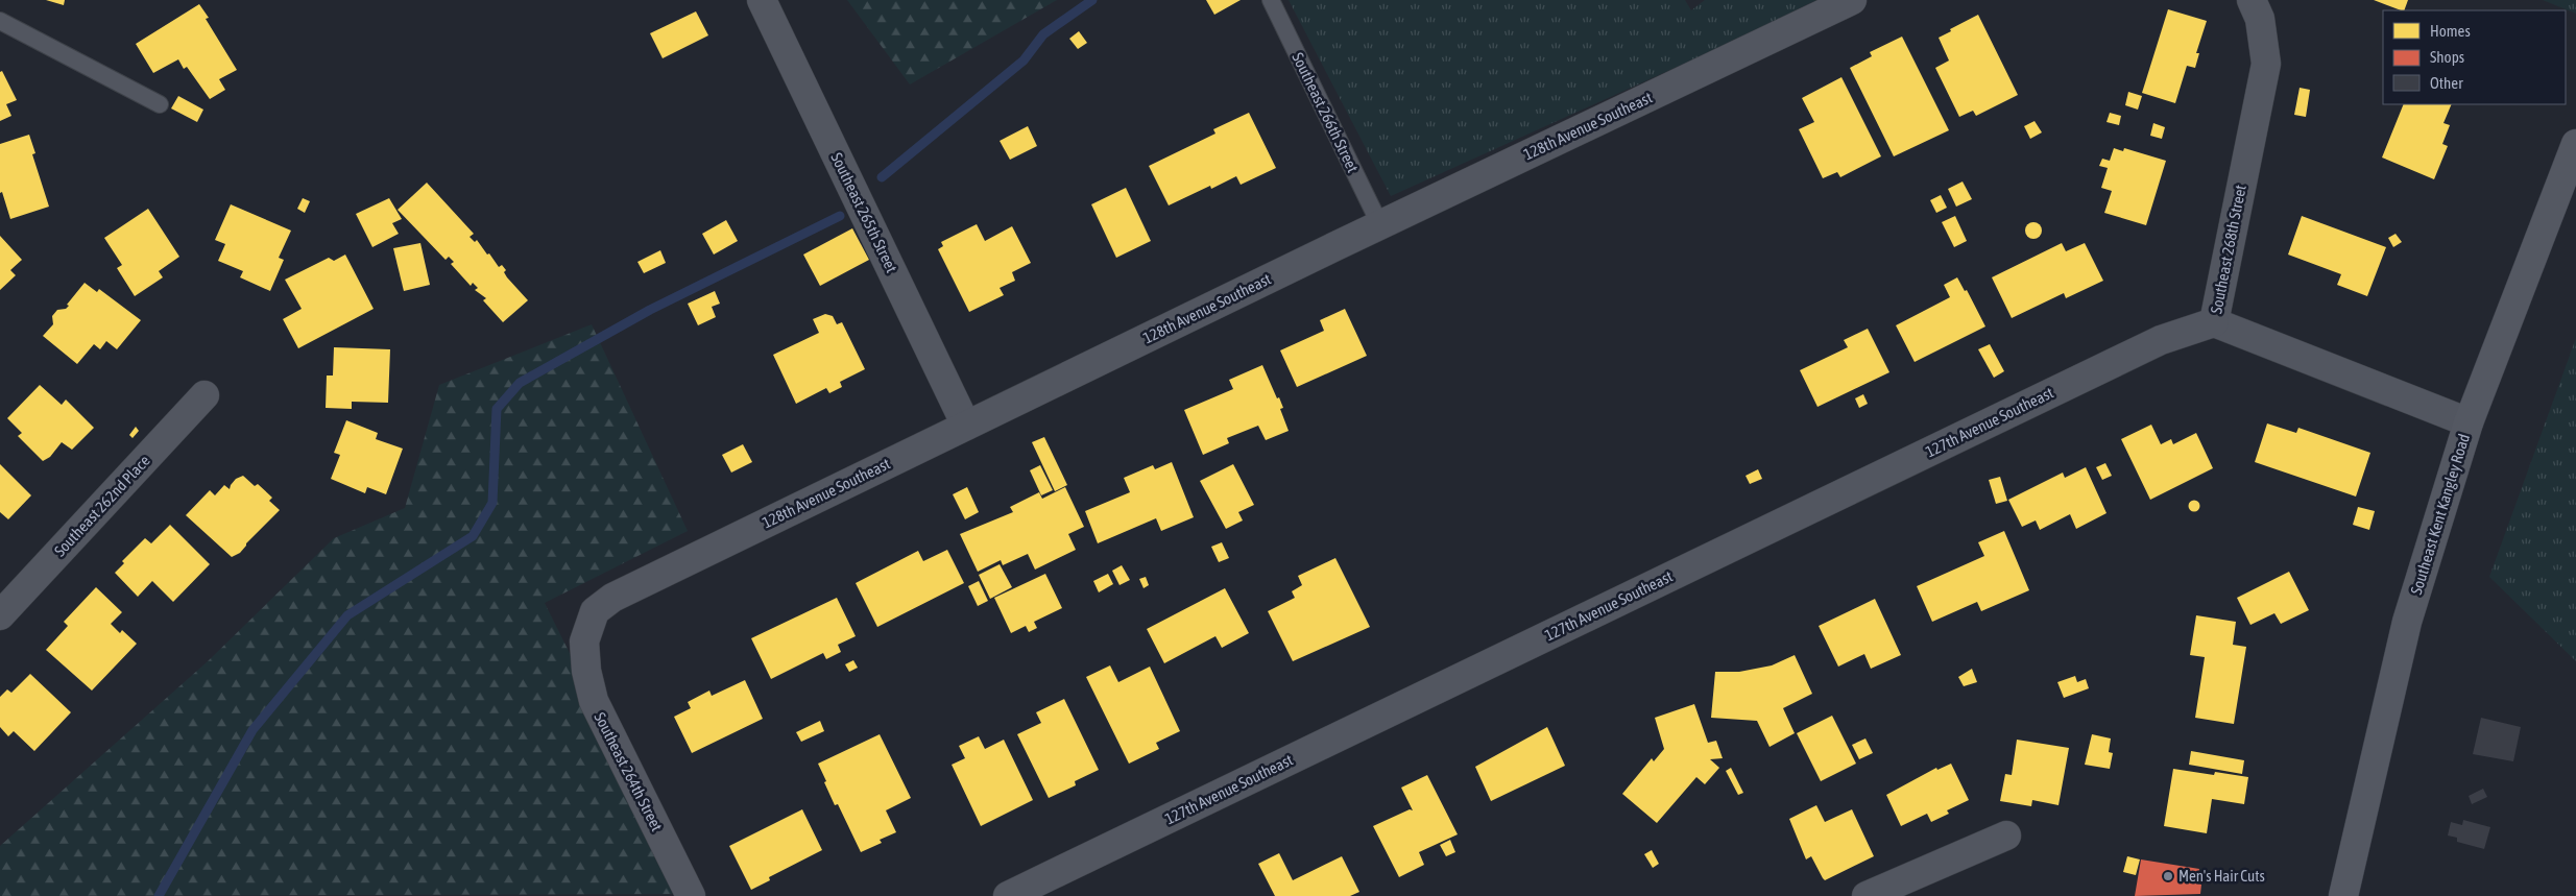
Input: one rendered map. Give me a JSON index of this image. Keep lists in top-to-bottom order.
{
  "streets": {
    "main road": ["Southeast Kent Kangley Road"],
    "street": [
      "128th Avenue Southeast",
      "Southeast 265th Street",
      "Southeast 268th Street",
      "127th Avenue Southeast",
      "Southeast 262nd Place",
      "Southeast 264th Street"
    ],
    "lane": ["Southeast 266th Street"]
  },
  "crossings": [
    ["Southeast 266th Street", "128th Avenue Southeast"],
    ["128th Avenue Southeast", "Southeast 265th Street"],
    ["128th Avenue Southeast", "Southeast 264th Street"],
    ["Southeast 268th Street", "127th Avenue Southeast"],
    ["Southeast 268th Street", "Southeast Kent Kangley Road"]
  ],
  "places": ["Men's Hair Cuts"],
  "legend": ["Homes", "Shops", "Other"]
}
